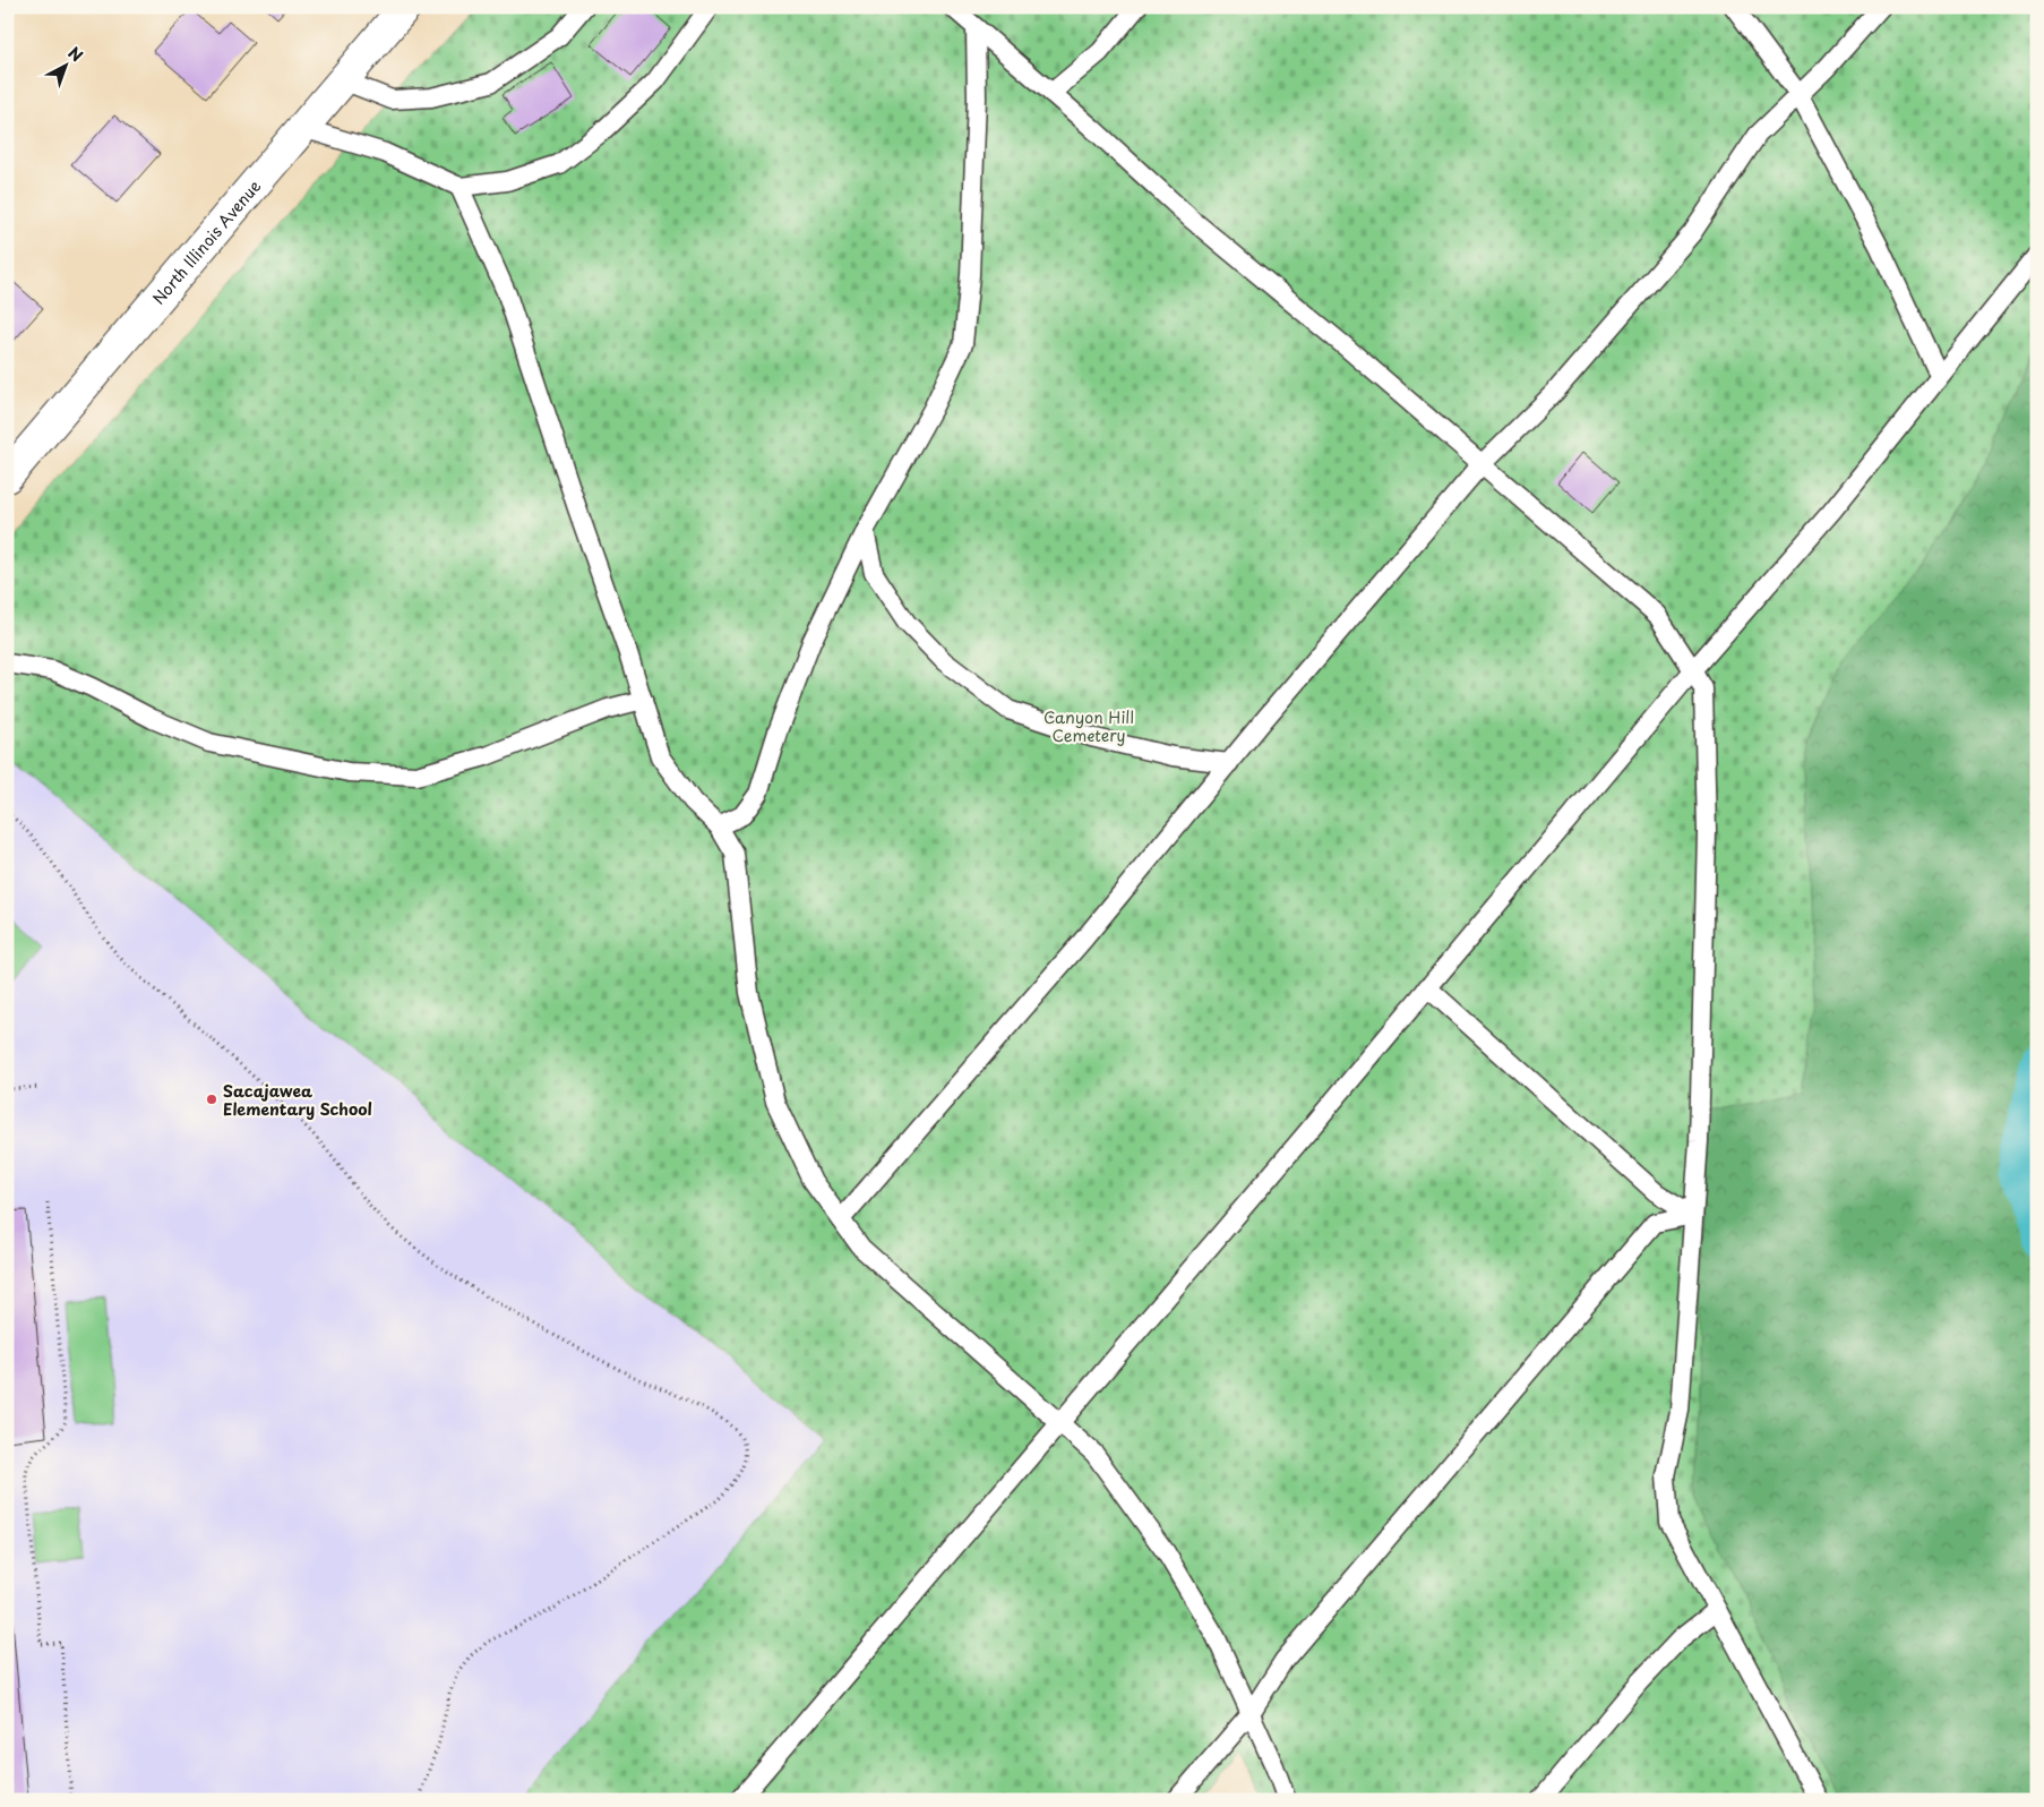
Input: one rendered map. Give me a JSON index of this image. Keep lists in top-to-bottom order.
{
  "streets": {
    "street": ["North Illinois Avenue"]
  },
  "parks": ["Canyon Hill Cemetery"],
  "places": ["Sacajawea Elementary School"],
  "north": "top right"
}
